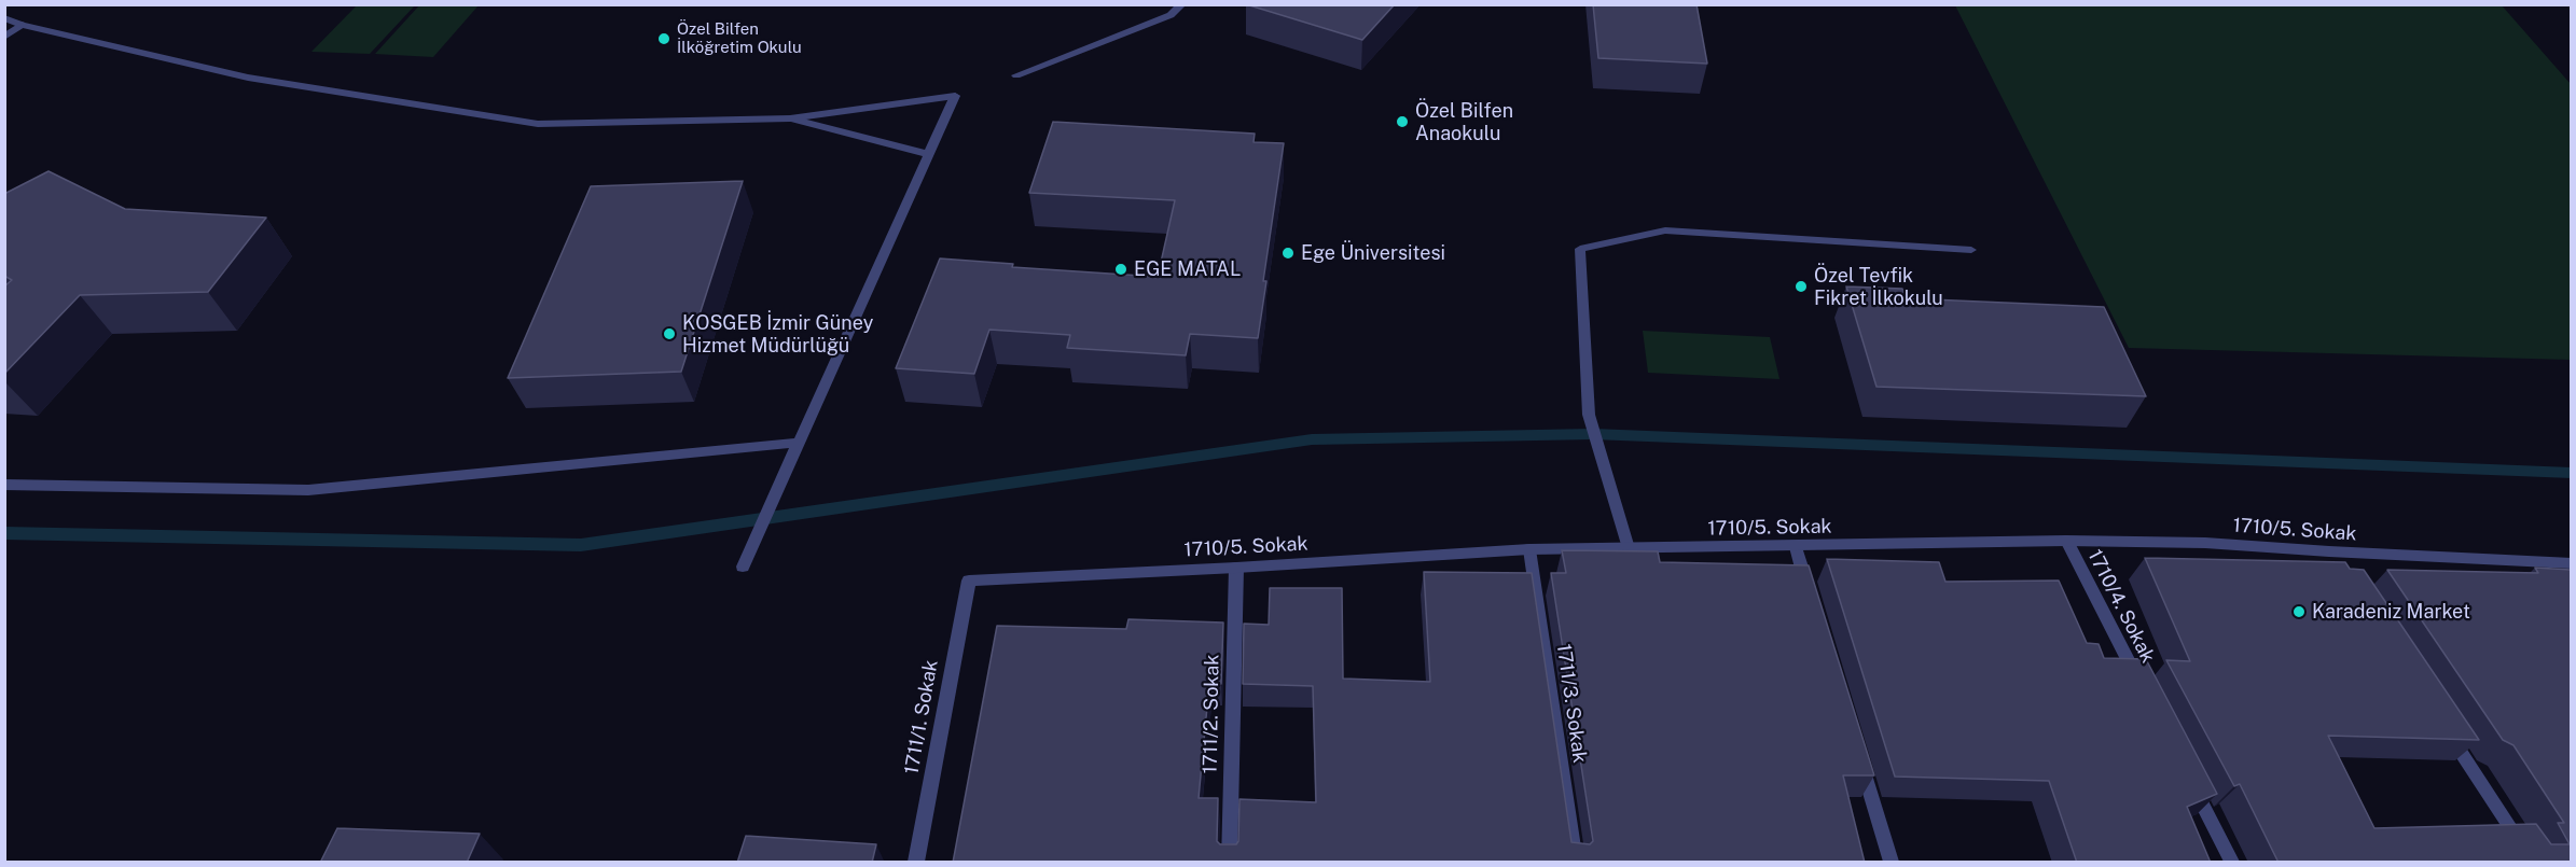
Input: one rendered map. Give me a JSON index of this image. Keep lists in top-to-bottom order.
{
  "streets": {
    "street": [
      "1710/5. Sokak",
      "1710/4. Sokak",
      "1711/3. Sokak",
      "1711/2. Sokak",
      "1711/1. Sokak"
    ]
  },
  "crossings": [
    ["1710/5. Sokak", "1710/4. Sokak"],
    ["1710/5. Sokak", "1711/3. Sokak"],
    ["1710/5. Sokak", "1711/2. Sokak"],
    ["1710/5. Sokak", "1711/1. Sokak"]
  ],
  "places": [
    "Özel Bilfen İlköğretim Okulu",
    "Özel Bilfen Anaokulu",
    "Ege Üniversitesi",
    "EGE MATAL",
    "Özel Tevfik Fikret İlkokulu",
    "KOSGEB İzmir Güney Hizmet Müdürlüğü",
    "Karadeniz Market"
  ]
}
